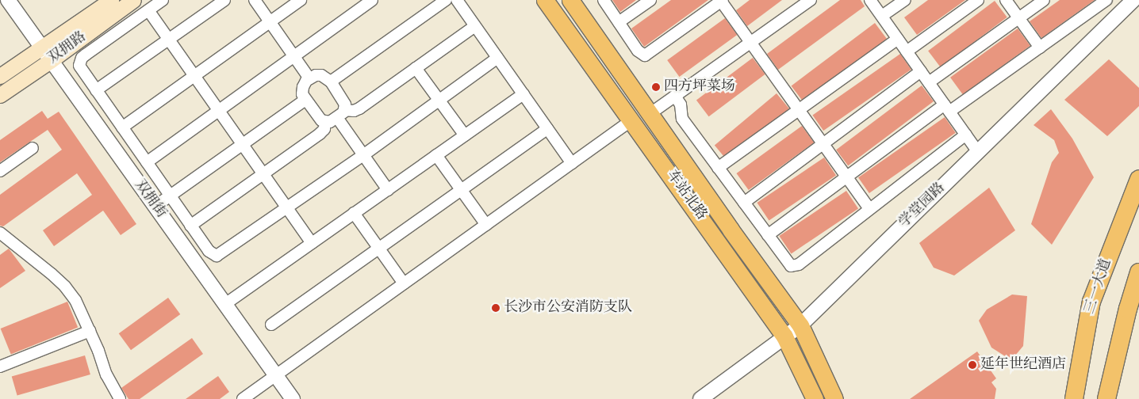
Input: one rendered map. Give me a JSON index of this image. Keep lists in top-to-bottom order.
{
  "streets": {
    "highway": ["三一大道"],
    "main road": ["双拥路", "车站北路"],
    "street": ["双拥街", "学堂园路"]
  },
  "crossings": [
    ["双拥路", "双拥街"],
    ["车站北路", "学堂园路"]
  ],
  "places": ["四方坪菜场", "长沙市公安消防支队", "延年世纪酒店"]
}
